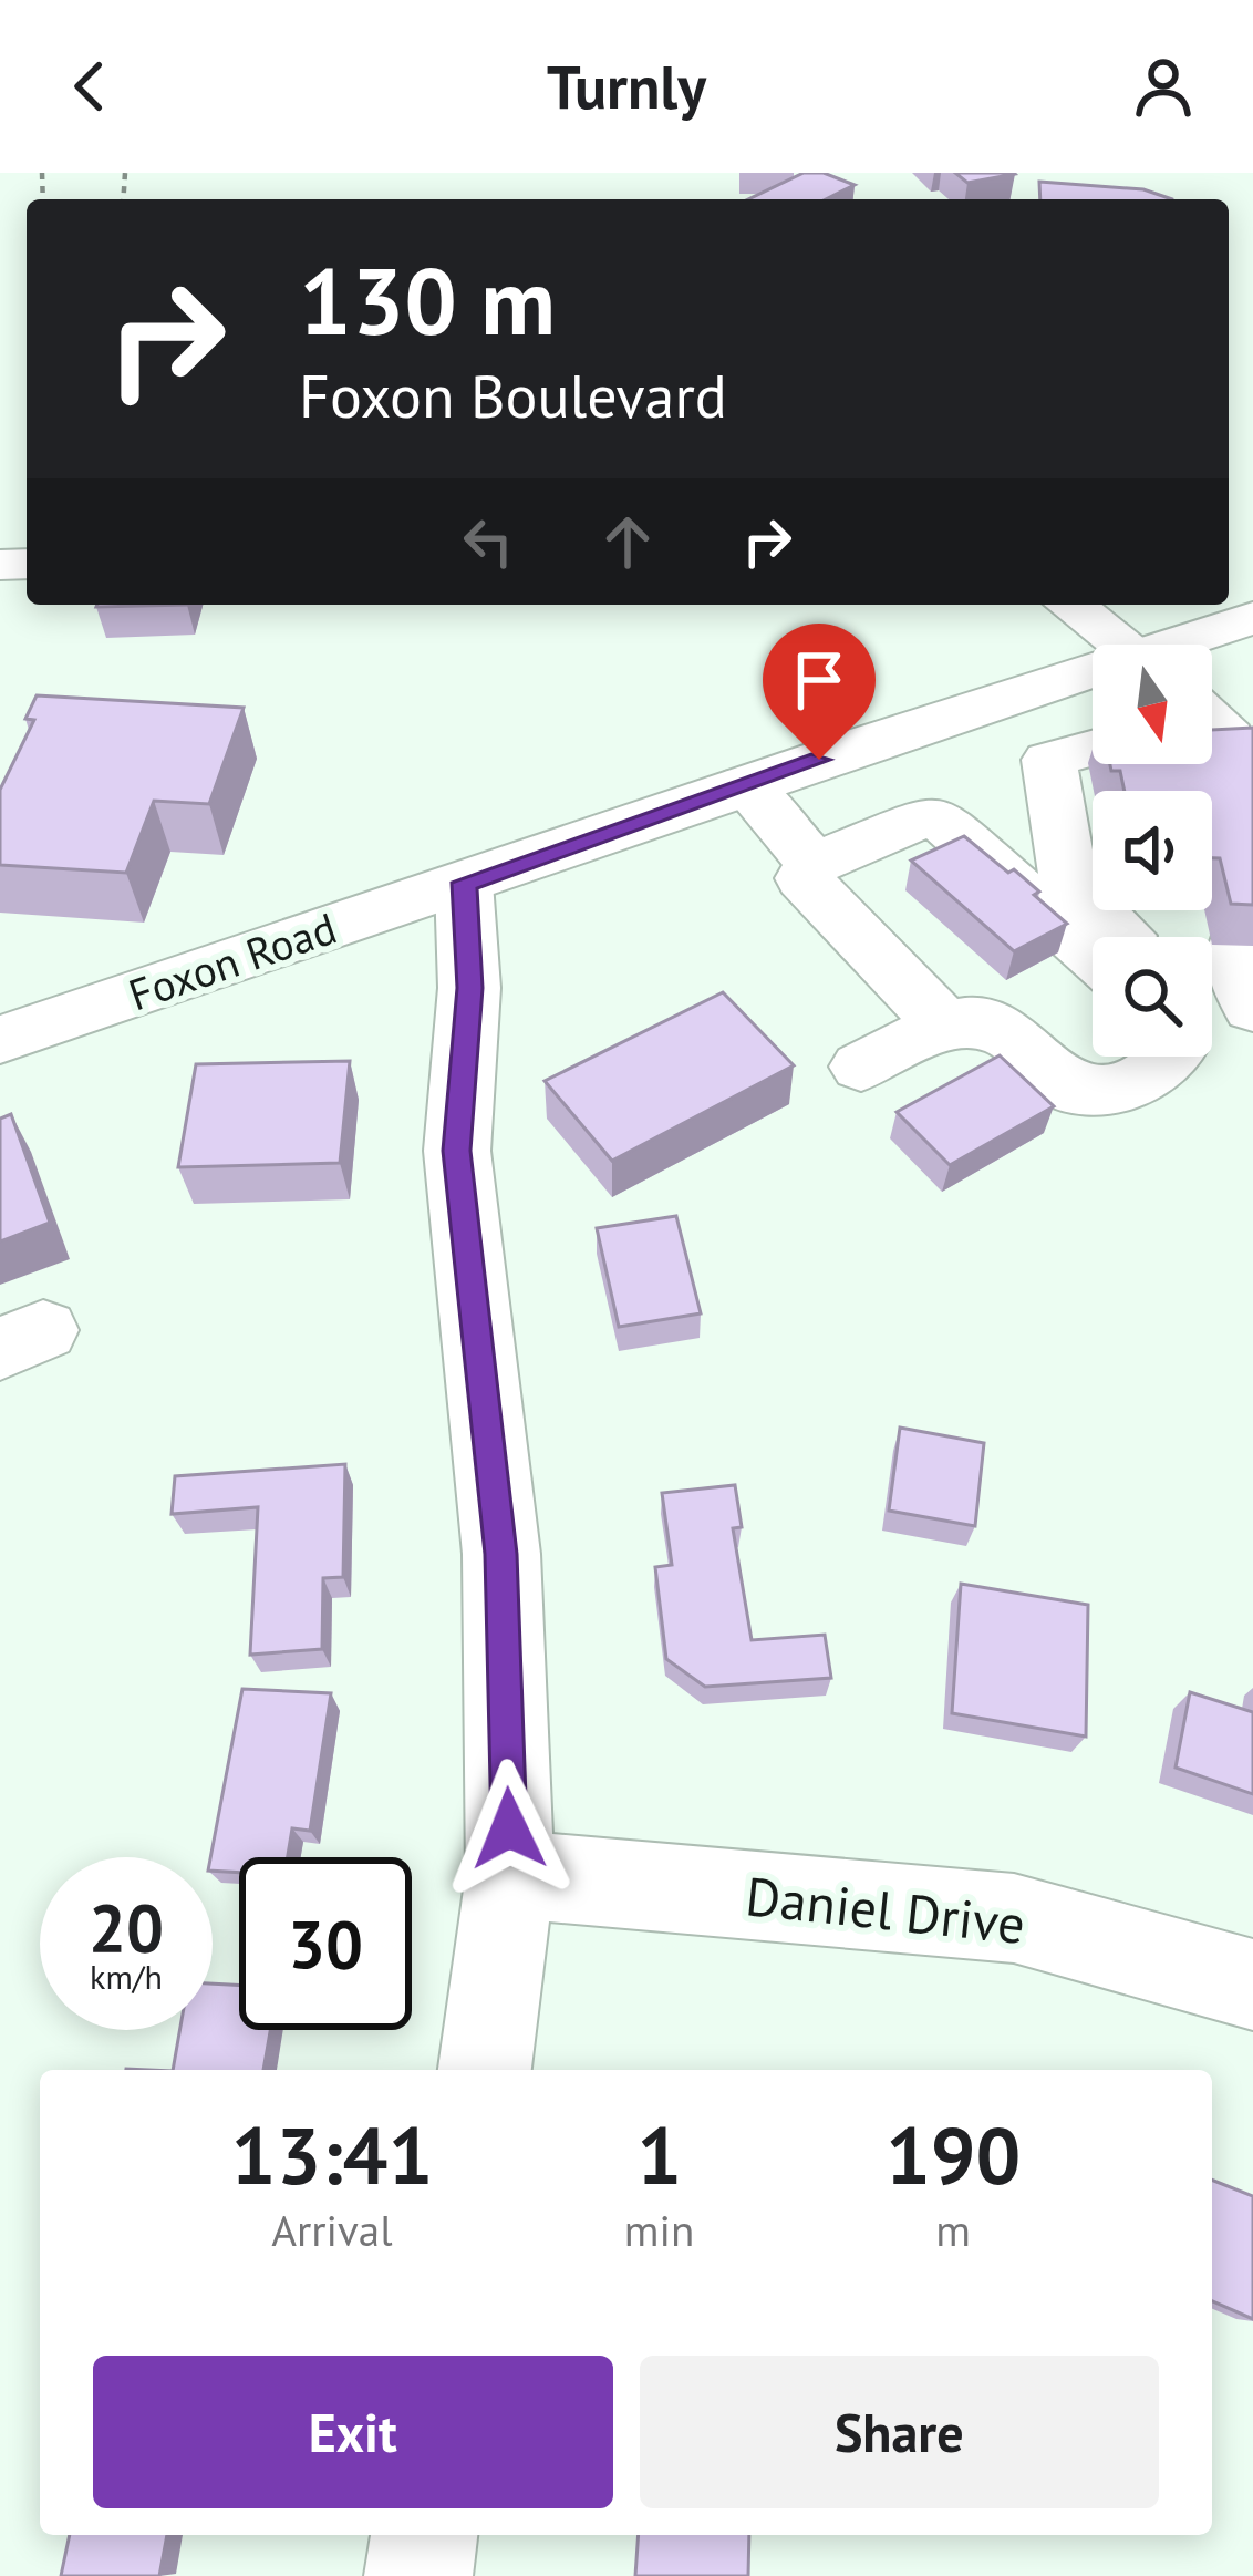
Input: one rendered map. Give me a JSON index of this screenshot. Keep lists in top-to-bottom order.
{
  "streets": {
    "street": ["Foxon Road", "Daniel Drive"]
  },
  "north": "bottom",
  "page": {
    "header": "Turnly",
    "turn": ["130 m", "Foxon Boulevard"],
    "speed": "20 km/h",
    "limit": "30",
    "eta": [
      "13:41",
      "Arrival",
      "1",
      "min",
      "190",
      "m"
    ],
    "buttons": ["Exit", "Share"]
  }
}
